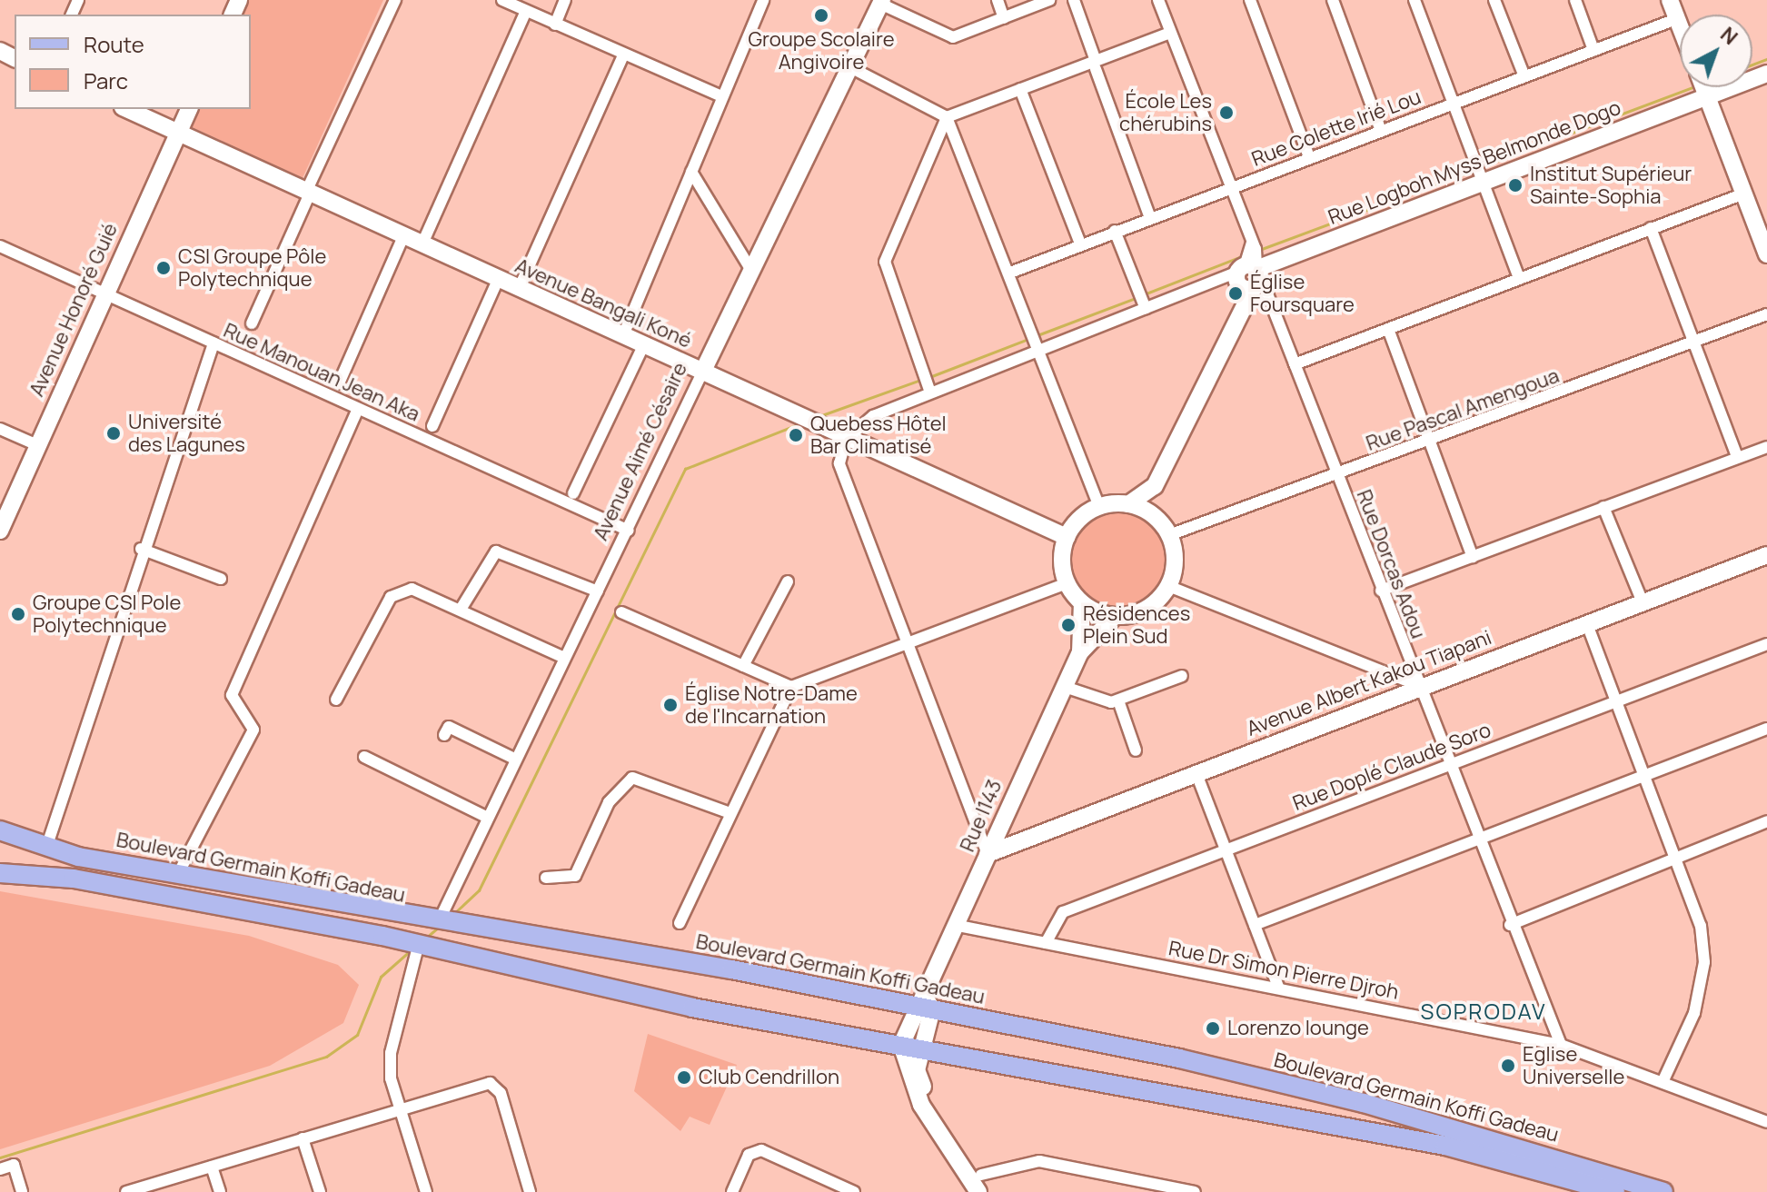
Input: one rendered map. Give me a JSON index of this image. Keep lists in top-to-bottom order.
{
  "streets": {
    "main road": ["Boulevard Germain Koffi Gadeau"],
    "street": [
      "Rue Colette Irié Lou",
      "Rue Logboh Myss Belmonde Dogo",
      "Avenue Bangali Koné",
      "Avenue Honoré Guié",
      "Rue Manouan Jean Aka",
      "Rue Pascal Amengoua",
      "Avenue Aimé Césaire",
      "Rue Dorcas Adou",
      "Avenue Albert Kakou Tiapani",
      "Rue Doplé Claude Soro",
      "Rue I143",
      "Rue Dr Simon Pierre Djroh"
    ]
  },
  "crossings": [
    ["Rue Logboh Myss Belmonde Dogo", "Avenue Bangali Koné"],
    ["Rue Logboh Myss Belmonde Dogo", "Rue Dorcas Adou"],
    ["Avenue Bangali Koné", "Avenue Honoré Guié"],
    ["Avenue Bangali Koné", "Rue Pascal Amengoua"],
    ["Avenue Bangali Koné", "Avenue Aimé Césaire"],
    ["Avenue Bangali Koné", "Rue I143"],
    ["Avenue Honoré Guié", "Rue Manouan Jean Aka"],
    ["Rue Manouan Jean Aka", "Avenue Aimé Césaire"],
    ["Rue Pascal Amengoua", "Rue Dorcas Adou"],
    ["Rue Pascal Amengoua", "Rue I143"],
    ["Avenue Aimé Césaire", "Boulevard Germain Koffi Gadeau"],
    ["Rue Dorcas Adou", "Avenue Albert Kakou Tiapani"],
    ["Rue Dorcas Adou", "Rue Doplé Claude Soro"],
    ["Rue Dorcas Adou", "Rue Dr Simon Pierre Djroh"],
    ["Avenue Albert Kakou Tiapani", "Rue I143"],
    ["Rue Doplé Claude Soro", "Rue Dr Simon Pierre Djroh"],
    ["Rue I143", "Boulevard Germain Koffi Gadeau"],
    ["Rue I143", "Rue Dr Simon Pierre Djroh"]
  ],
  "districts": ["SOPRODAV"],
  "places": [
    "Groupe Scolaire Angivoire",
    "École Les chérubins",
    "Institut Supérieur Sainte-Sophia",
    "CSI Groupe Pôle Polytechnique",
    "Église Foursquare",
    "Université des Lagunes",
    "Quebess Hôtel Bar Climatisé",
    "Groupe CSI Pole Polytechnique",
    "Résidences Plein Sud",
    "Église Notre-Dame de l'Incarnation",
    "Lorenzo lounge",
    "Eglise Universelle",
    "Club Cendrillon"
  ],
  "legend": ["Route", "Parc"],
  "north": "top right"
}
